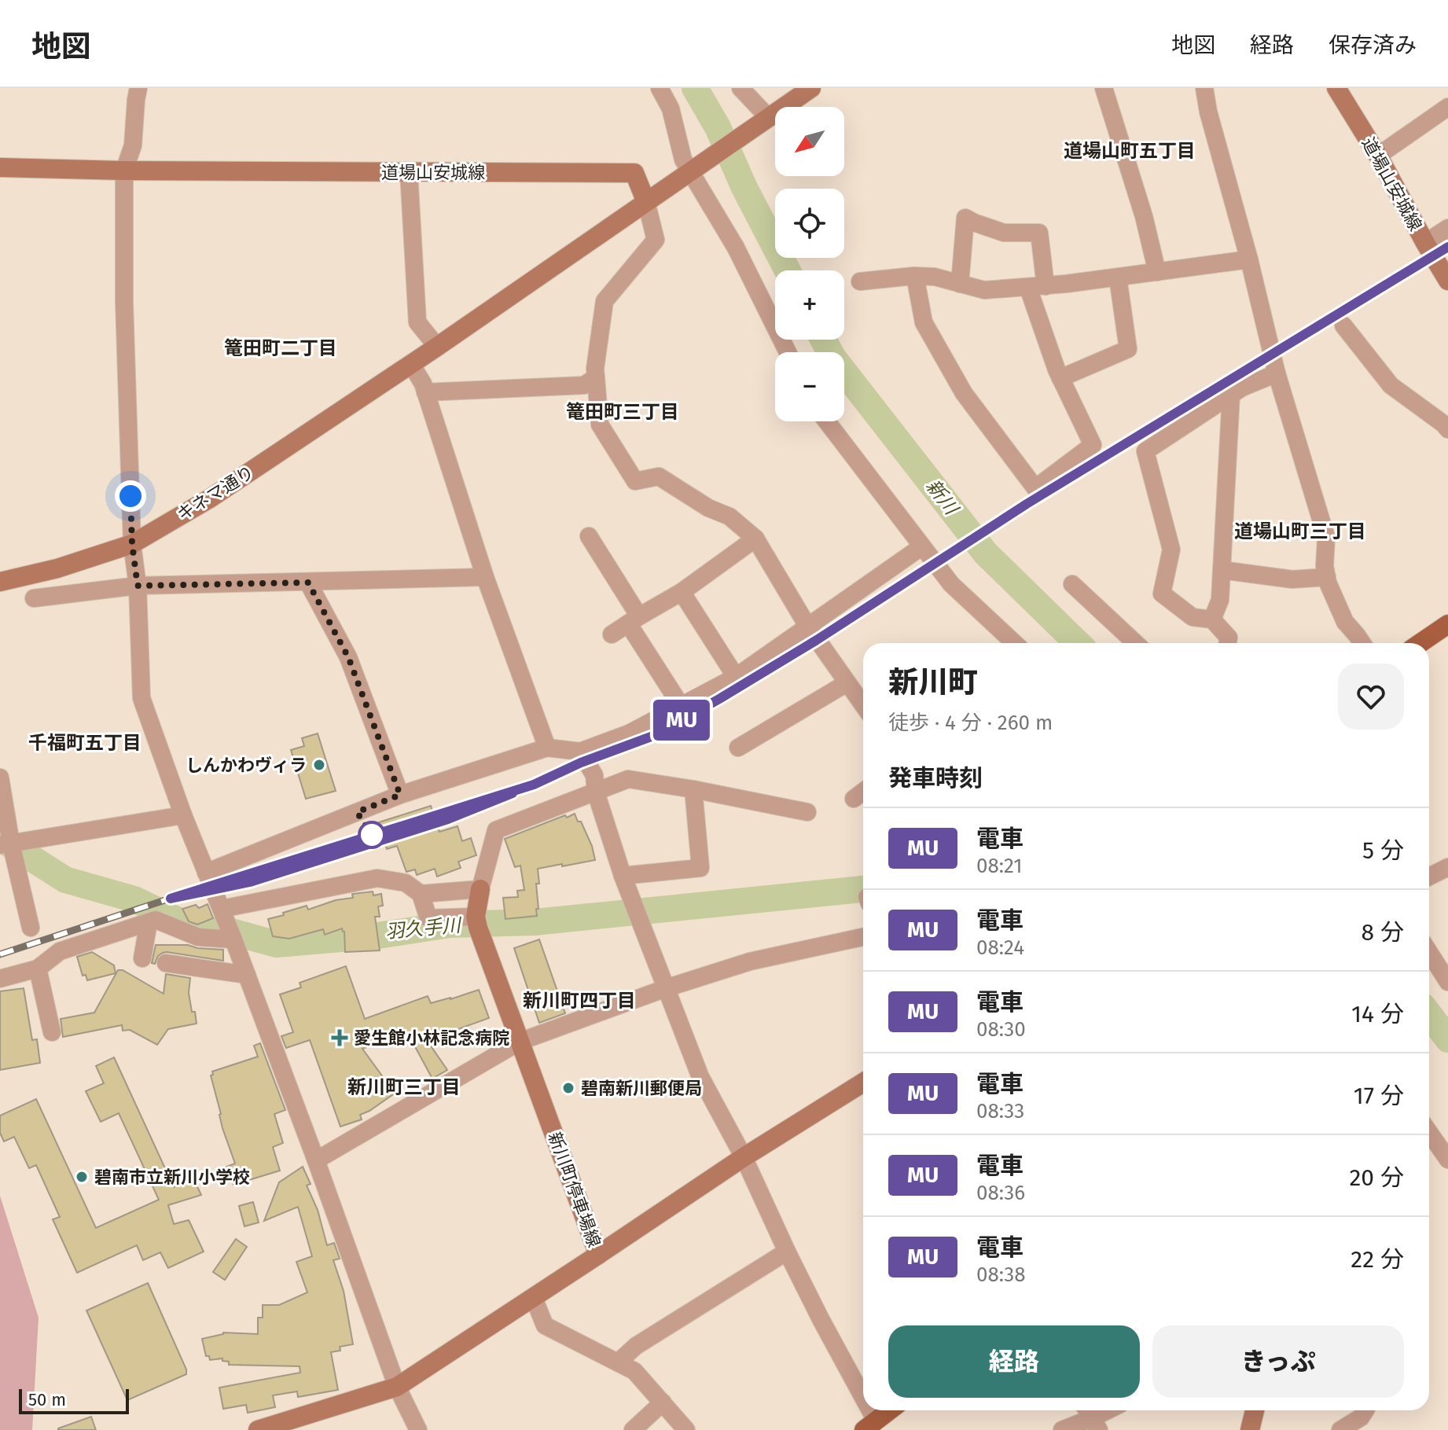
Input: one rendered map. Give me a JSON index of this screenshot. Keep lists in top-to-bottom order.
{
  "streets": {
    "main road": ["道場山安城線", "キネマ通り", "新川町停車場線"]
  },
  "crossings": [
    ["道場山安城線", "キネマ通り"]
  ],
  "districts": [
    "道場山町五丁目",
    "篭田町二丁目",
    "篭田町三丁目",
    "道場山町三丁目",
    "千福町五丁目",
    "新川町四丁目",
    "新川町三丁目"
  ],
  "water": ["新川", "羽久手川"],
  "places": {
    "other": ["しんかわヴィラ", "碧南新川郵便局", "碧南市立新川小学校"],
    "health": ["愛生館小林記念病院"]
  },
  "scale_bar": "50 m",
  "north": "bottom left",
  "page": {
    "header": "地図",
    "nav": ["地図", "経路", "保存済み"],
    "on_map": "MU",
    "map_buttons": ["+", "−"],
    "heading": [
      ["新川町", "徒歩 · 4 分 · 260 m"],
      "発車時刻"
    ],
    "list": [
      {
        "mark": "MU",
        "name": "電車",
        "note": "08:21",
        "value": "5 分"
      },
      {
        "mark": "MU",
        "name": "電車",
        "note": "08:24",
        "value": "8 分"
      },
      {
        "mark": "MU",
        "name": "電車",
        "note": "08:30",
        "value": "14 分"
      },
      {
        "mark": "MU",
        "name": "電車",
        "note": "08:33",
        "value": "17 分"
      },
      {
        "mark": "MU",
        "name": "電車",
        "note": "08:36",
        "value": "20 分"
      },
      {
        "mark": "MU",
        "name": "電車",
        "note": "08:38",
        "value": "22 分"
      }
    ],
    "buttons": ["経路", "きっぷ"],
    "scale": "50 m"
  }
}
